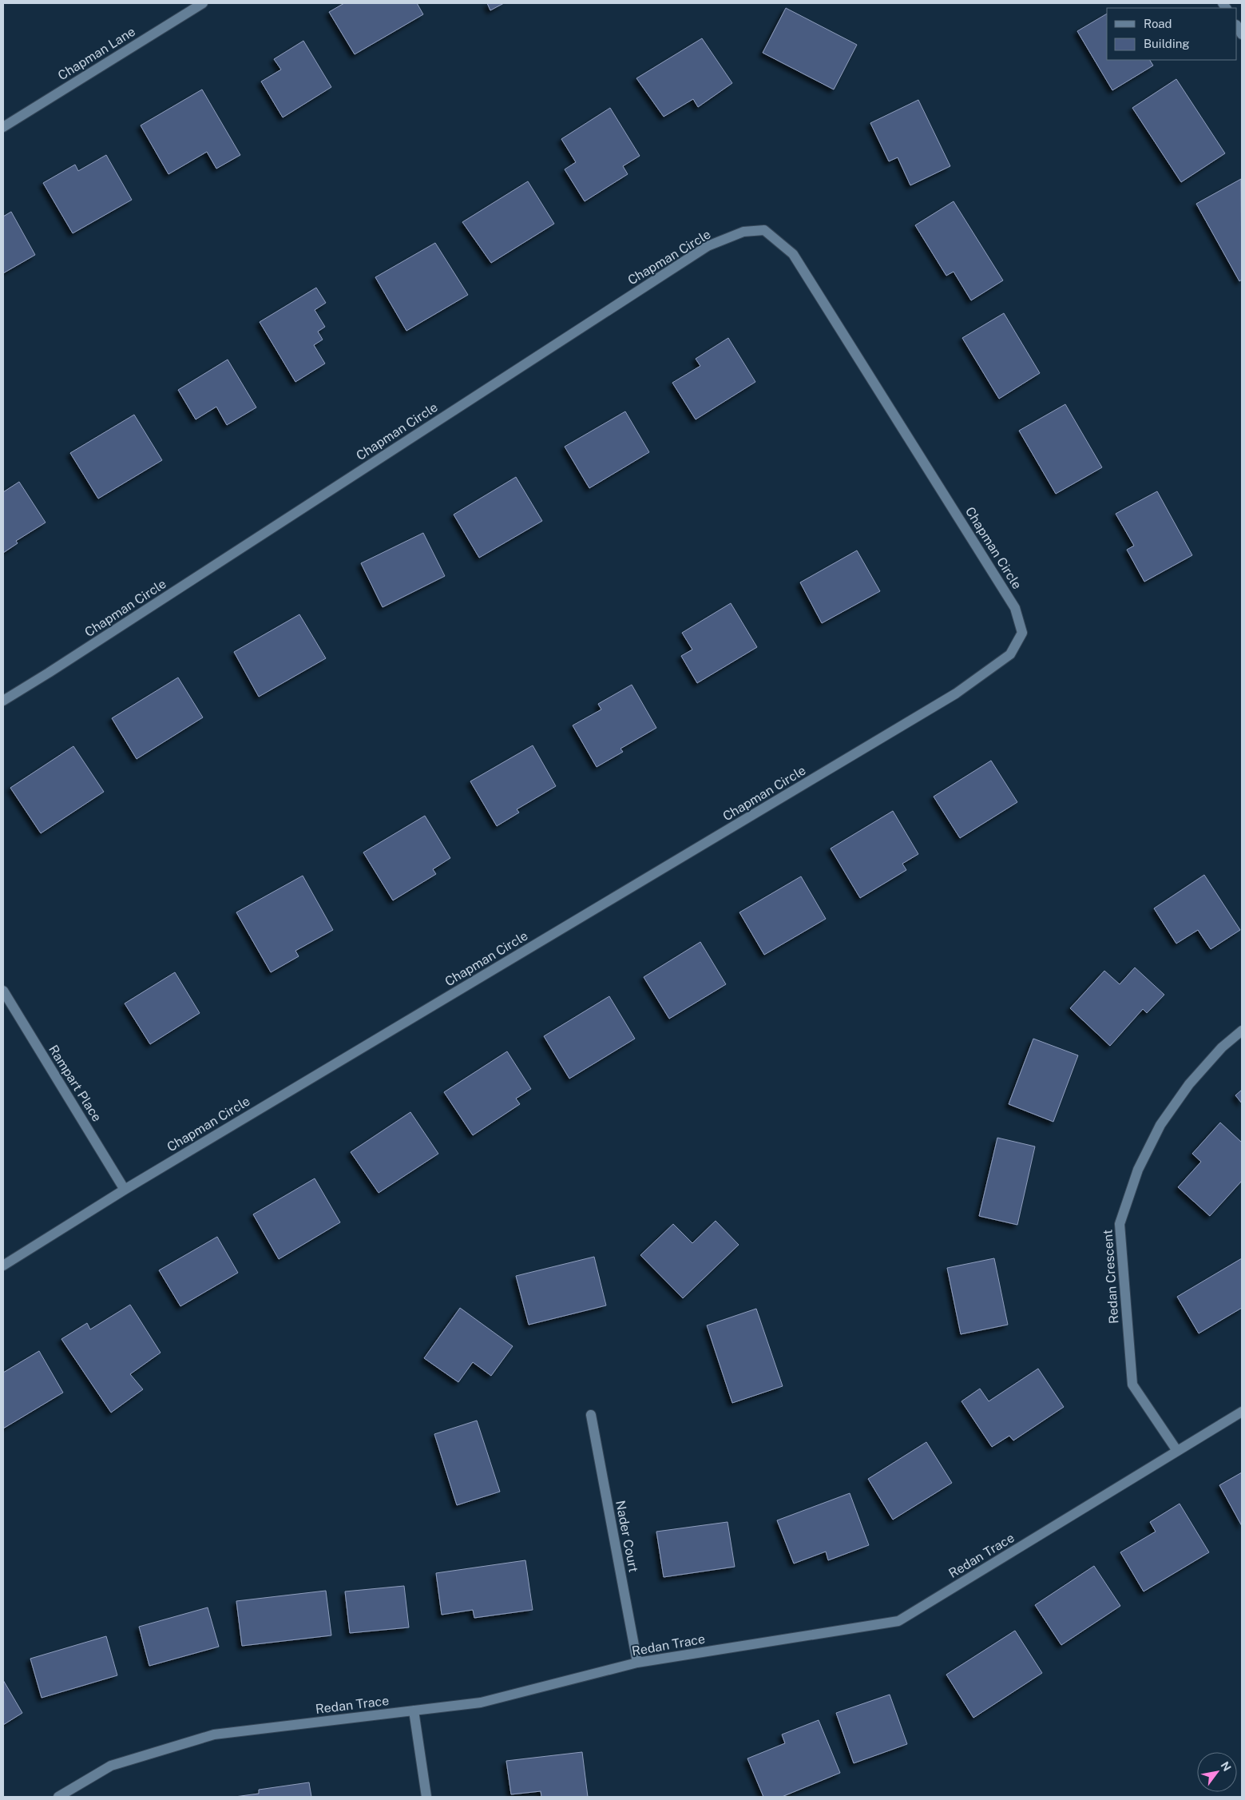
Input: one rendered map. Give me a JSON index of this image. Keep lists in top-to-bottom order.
{
  "streets": {
    "street": [
      "Chapman Lane",
      "Chapman Circle",
      "Rampart Place",
      "Redan Crescent",
      "Nader Court",
      "Redan Trace"
    ]
  },
  "crossings": [
    ["Chapman Circle", "Rampart Place"],
    ["Redan Crescent", "Redan Trace"],
    ["Nader Court", "Redan Trace"]
  ],
  "legend": ["Road", "Building"],
  "north": "top right"
}
